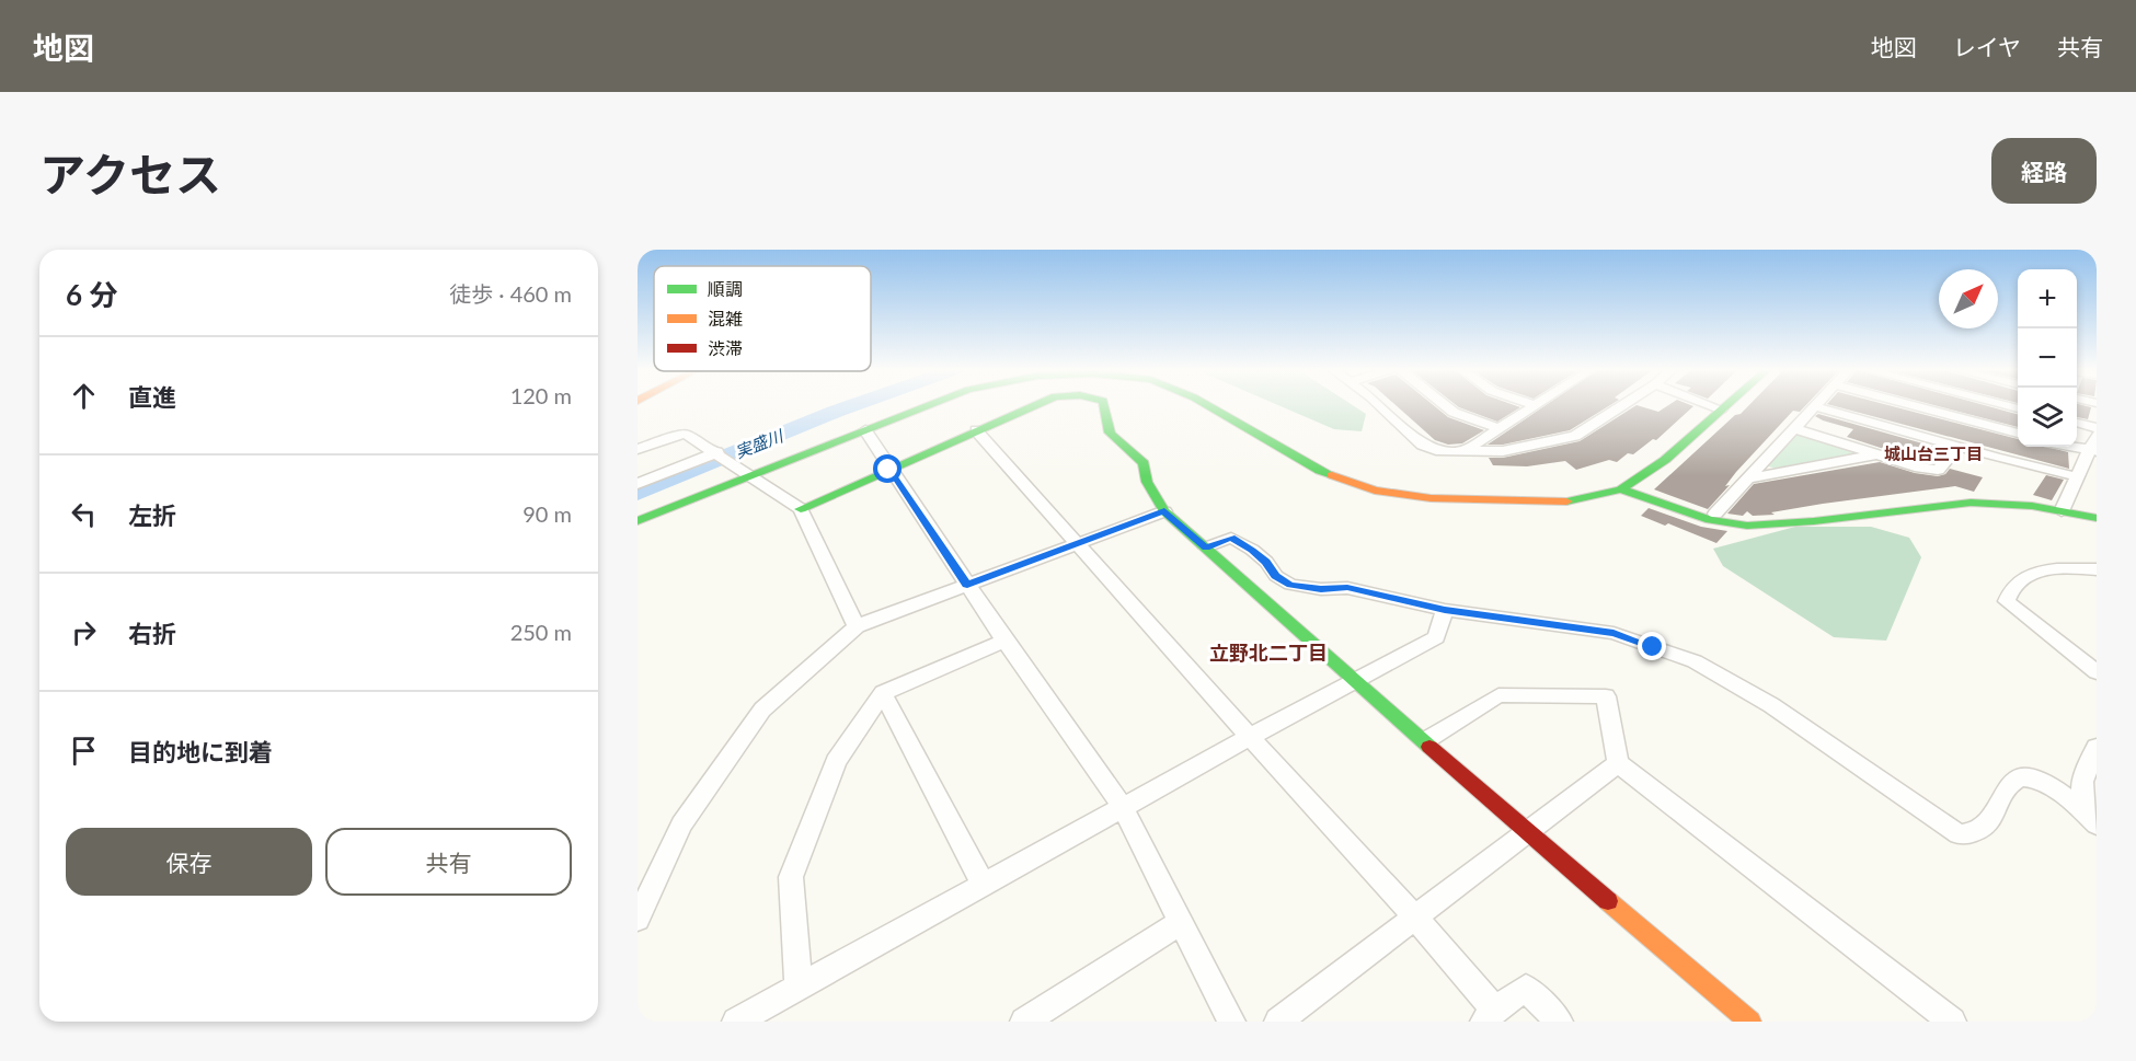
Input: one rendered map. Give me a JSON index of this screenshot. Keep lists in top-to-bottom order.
{
  "districts": ["城山台三丁目", "立野北二丁目"],
  "water": ["実盛川"],
  "legend": ["順調", "混雑", "渋滞"],
  "north": "top right",
  "page": {
    "header": "地図",
    "nav": ["地図", "レイヤ", "共有"],
    "title": "アクセス",
    "buttons": [
      "経路",
      ["保存", "共有"]
    ],
    "heading": ["6 分", "徒歩 · 460 m"],
    "map_buttons": ["+", "−"],
    "list": [
      ["直進", "120 m"],
      ["左折", "90 m"],
      ["右折", "250 m"],
      "目的地に到着"
    ]
  }
}
